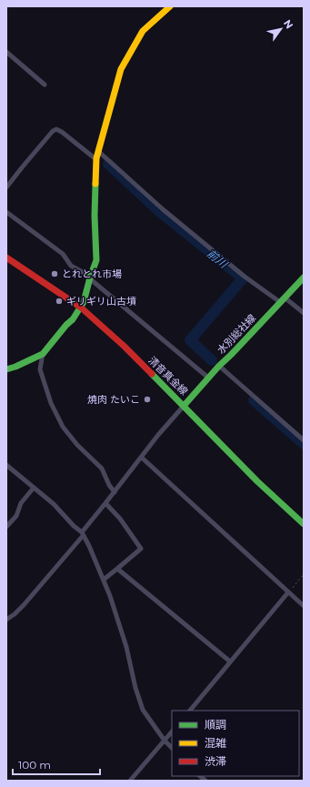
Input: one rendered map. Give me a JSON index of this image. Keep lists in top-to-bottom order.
{
  "streets": {
    "main road": ["水別総社線", "清音真金線"]
  },
  "crossings": [
    ["水別総社線", "清音真金線"]
  ],
  "water": ["前川"],
  "places": ["とれとれ市場", "ギリギリ山古墳", "焼肉 たいこ"],
  "legend": ["順調", "混雑", "渋滞"],
  "scale_bar": "100 m",
  "north": "top right"
}
